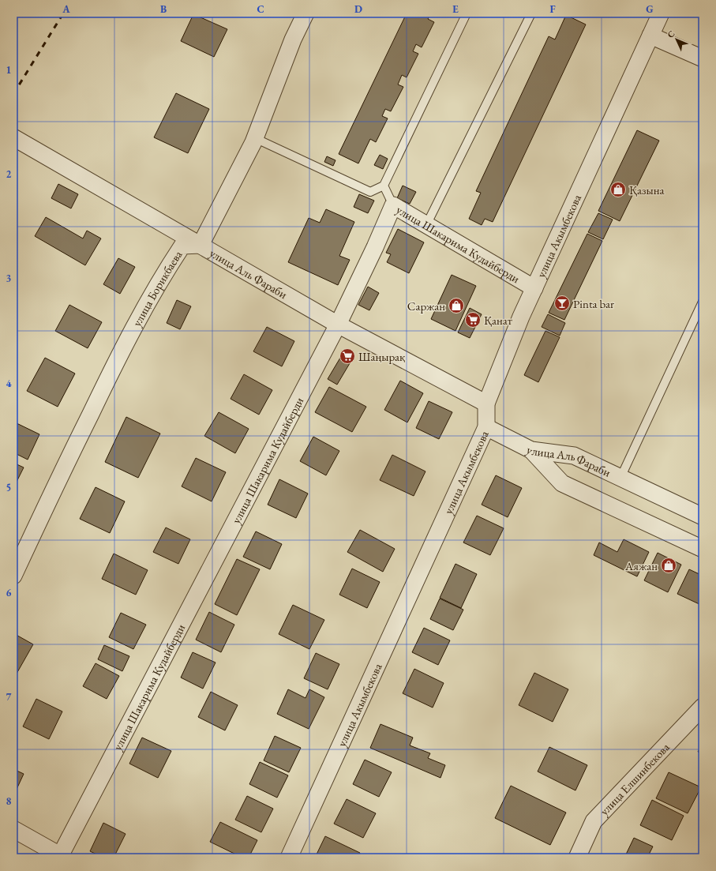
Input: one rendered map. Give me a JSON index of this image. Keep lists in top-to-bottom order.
{
  "streets": {
    "street": [
      "улица Акымбекова",
      "улица Шакарима Кудайберди",
      "улица Аль Фараби",
      "улица Борикбаева",
      "улица Елшинбекова"
    ]
  },
  "crossings": [
    ["улица Акымбекова", "улица Шакарима Кудайберди"],
    ["улица Акымбекова", "улица Аль Фараби"],
    ["улица Шакарима Кудайберди", "улица Аль Фараби"],
    ["улица Аль Фараби", "улица Борикбаева"]
  ],
  "places": {
    "shop": ["Қазына", "Саржан", "Аяжан"],
    "bar": ["Pinta bar"],
    "supermarket": ["Қанат", "Шаңырақ"]
  },
  "north": "top left",
  "grid": {
    "columns": [
      "A",
      "B",
      "C",
      "D",
      "E",
      "F",
      "G"
    ],
    "rows": [
      "1",
      "2",
      "3",
      "4",
      "5",
      "6",
      "7",
      "8"
    ]
  }
}
